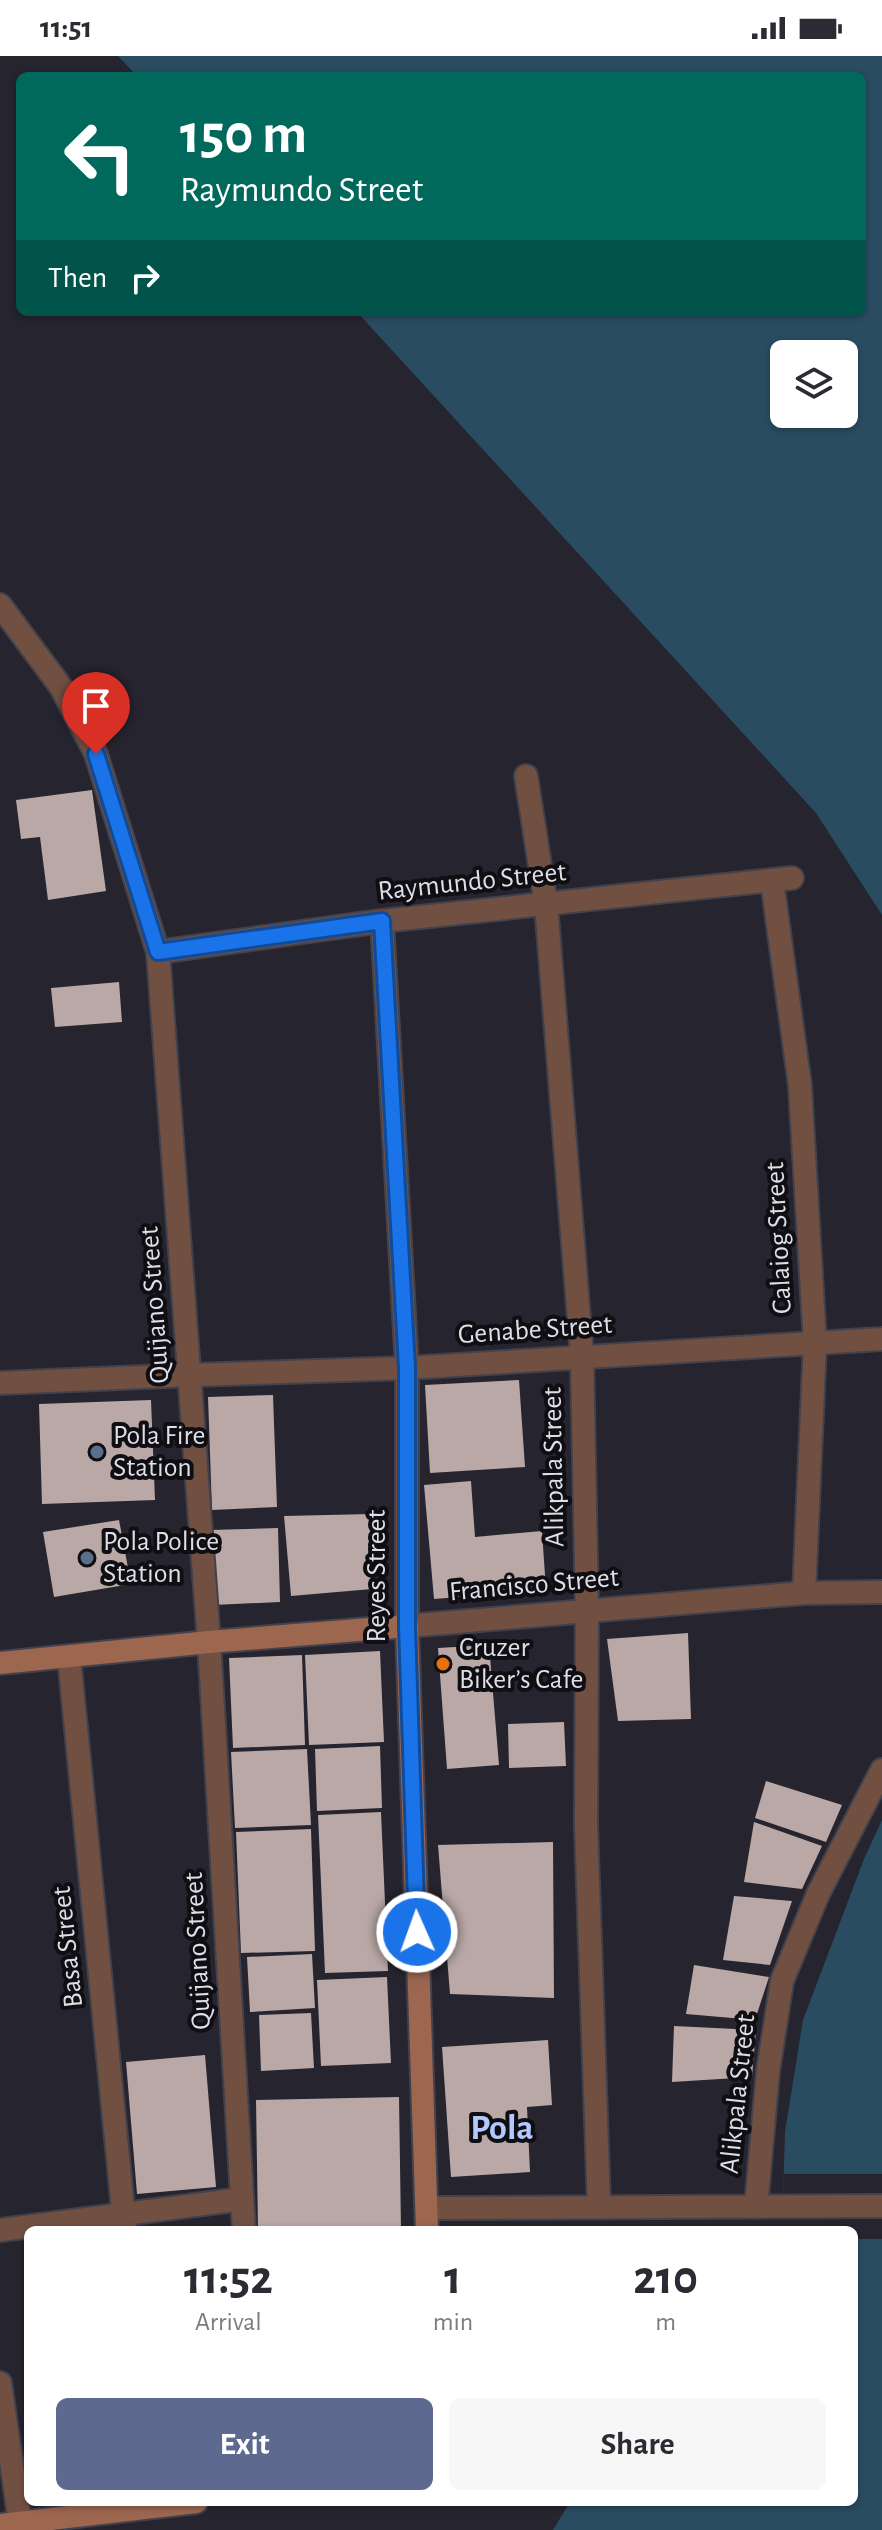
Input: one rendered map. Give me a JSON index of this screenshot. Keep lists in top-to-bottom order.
{
  "streets": {
    "main road": ["Reyes Street", "Francisco Street"],
    "street": [
      "Raymundo Street",
      "Calaiog Street",
      "Quijano Street",
      "Genabe Street",
      "Alikpala Street",
      "Basa Street"
    ]
  },
  "crossings": [
    ["Raymundo Street", "Calaiog Street"],
    ["Raymundo Street", "Quijano Street"],
    ["Raymundo Street", "Alikpala Street"],
    ["Raymundo Street", "Reyes Street"],
    ["Calaiog Street", "Genabe Street"],
    ["Calaiog Street", "Francisco Street"],
    ["Quijano Street", "Genabe Street"],
    ["Quijano Street", "Francisco Street"],
    ["Genabe Street", "Alikpala Street"],
    ["Genabe Street", "Reyes Street"],
    ["Alikpala Street", "Francisco Street"],
    ["Reyes Street", "Francisco Street"],
    ["Francisco Street", "Basa Street"]
  ],
  "districts": ["Pola"],
  "places": ["Pola Fire Station", "Pola Police Station", "Cruzer Biker’s Cafe"],
  "page": {
    "status": "11:51",
    "turn": ["150 m", "Raymundo Street"],
    "then": "Then",
    "eta": [
      "11:52",
      "Arrival",
      "1",
      "min",
      "210",
      "m"
    ],
    "buttons": ["Exit", "Share"]
  }
}
